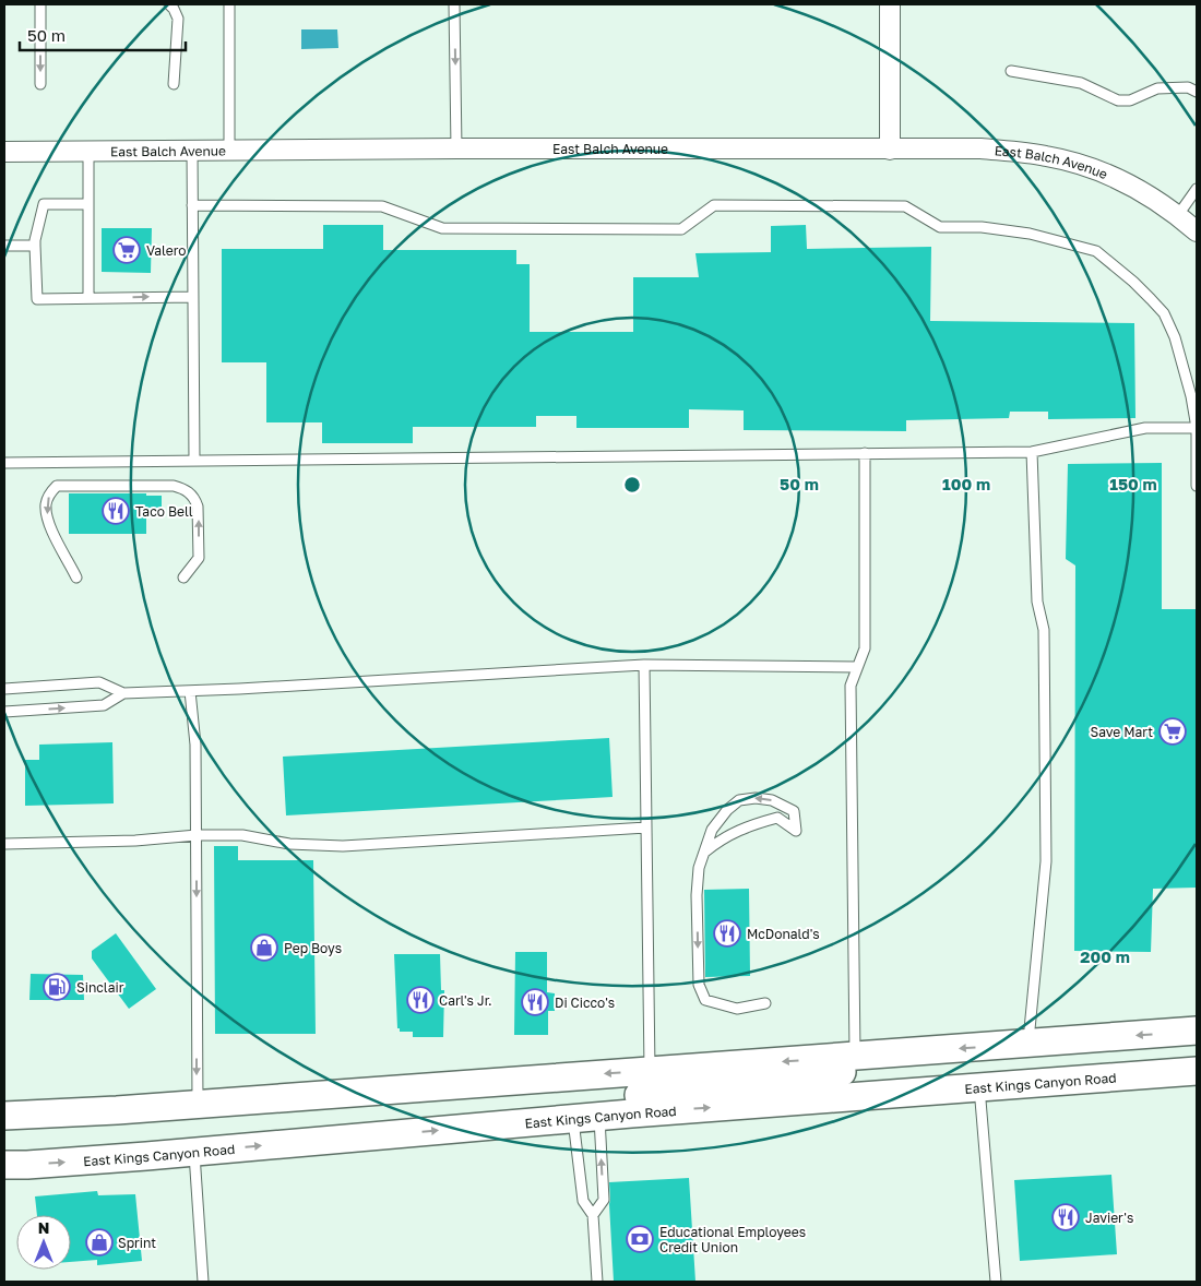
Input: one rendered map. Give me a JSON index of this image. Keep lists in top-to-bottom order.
{
  "streets": {
    "main road": ["East Kings Canyon Road"],
    "street": ["East Balch Avenue"]
  },
  "places": {
    "supermarket": ["Valero", "Save Mart"],
    "restaurant": [
      "Taco Bell",
      "McDonald's",
      "Carl's Jr.",
      "Di Cicco's",
      "Javier's"
    ],
    "shop": ["Pep Boys", "Sprint"],
    "fuel station": ["Sinclair"],
    "bank": ["Educational Employees Credit Union"]
  },
  "scale_bar": "50 m",
  "north": "top",
  "rings": [
    "50 m",
    "100 m",
    "150 m",
    "200 m"
  ]
}
